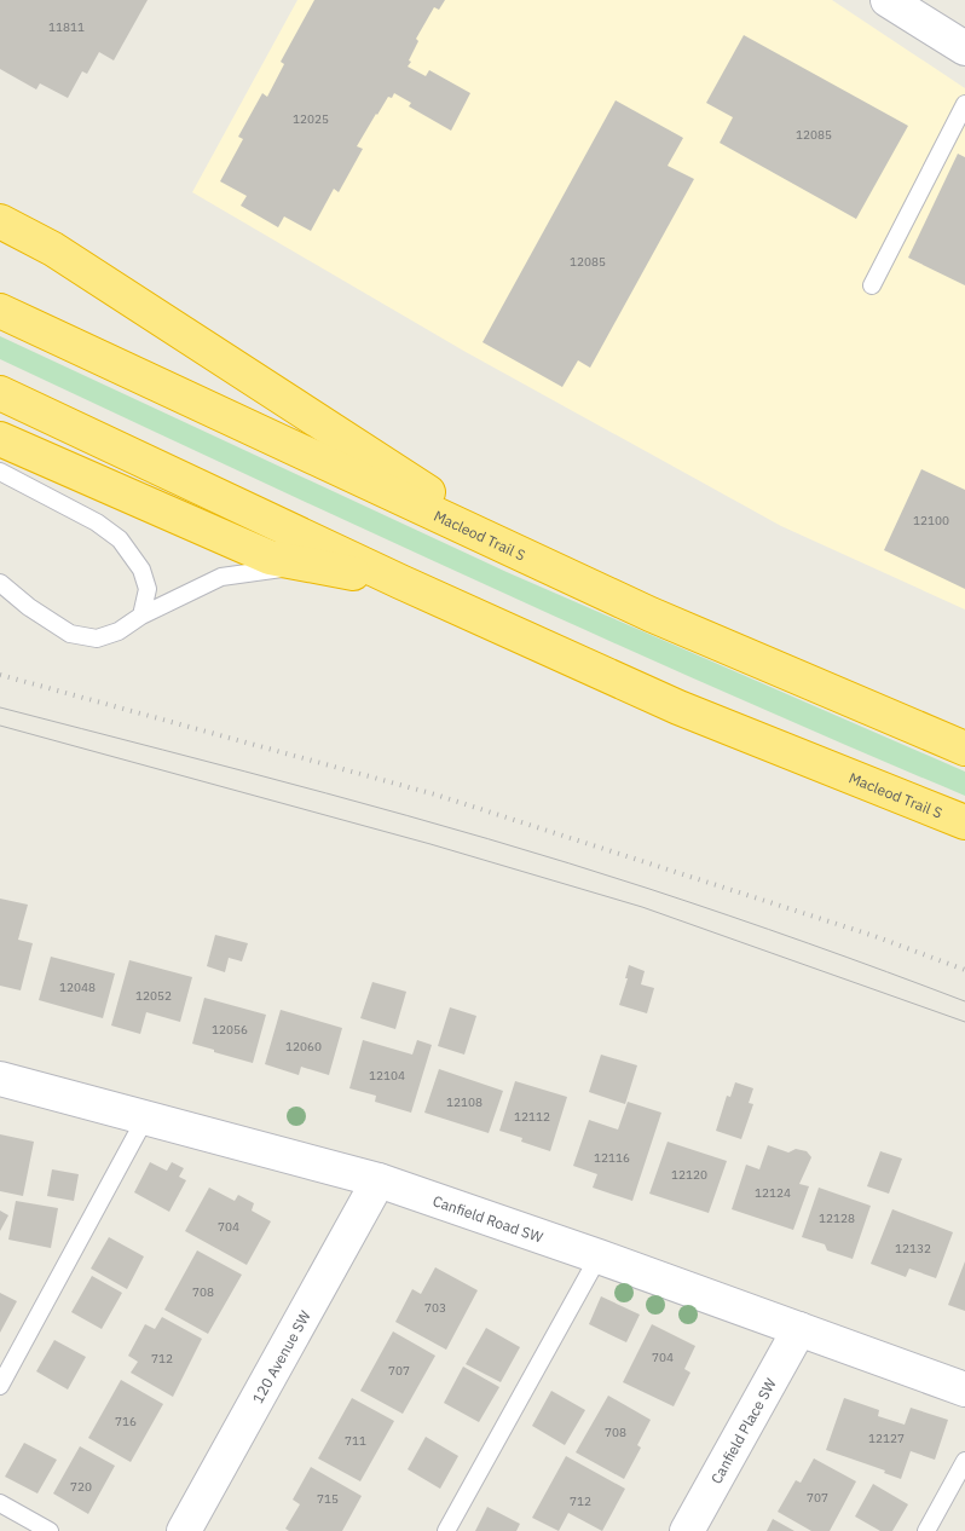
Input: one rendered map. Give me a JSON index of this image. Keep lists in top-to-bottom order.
{
  "streets": {
    "highway": ["Macleod Trail S"],
    "street": ["Canfield Road SW", "120 Avenue SW", "Canfield Place SW"]
  },
  "crossings": [
    ["Canfield Road SW", "120 Avenue SW"],
    ["Canfield Road SW", "Canfield Place SW"]
  ],
  "house_numbers": [
    "11811",
    "12025",
    "12085",
    "12085",
    "12100",
    "12048",
    "12052",
    "12056",
    "12060",
    "12104",
    "12108",
    "12112",
    "12116",
    "12120",
    "12124",
    "12128",
    "704",
    "12132",
    "708",
    "703",
    "704",
    "712",
    "707",
    "716",
    "708",
    "12127",
    "711",
    "720",
    "707",
    "715",
    "712"
  ]
}
